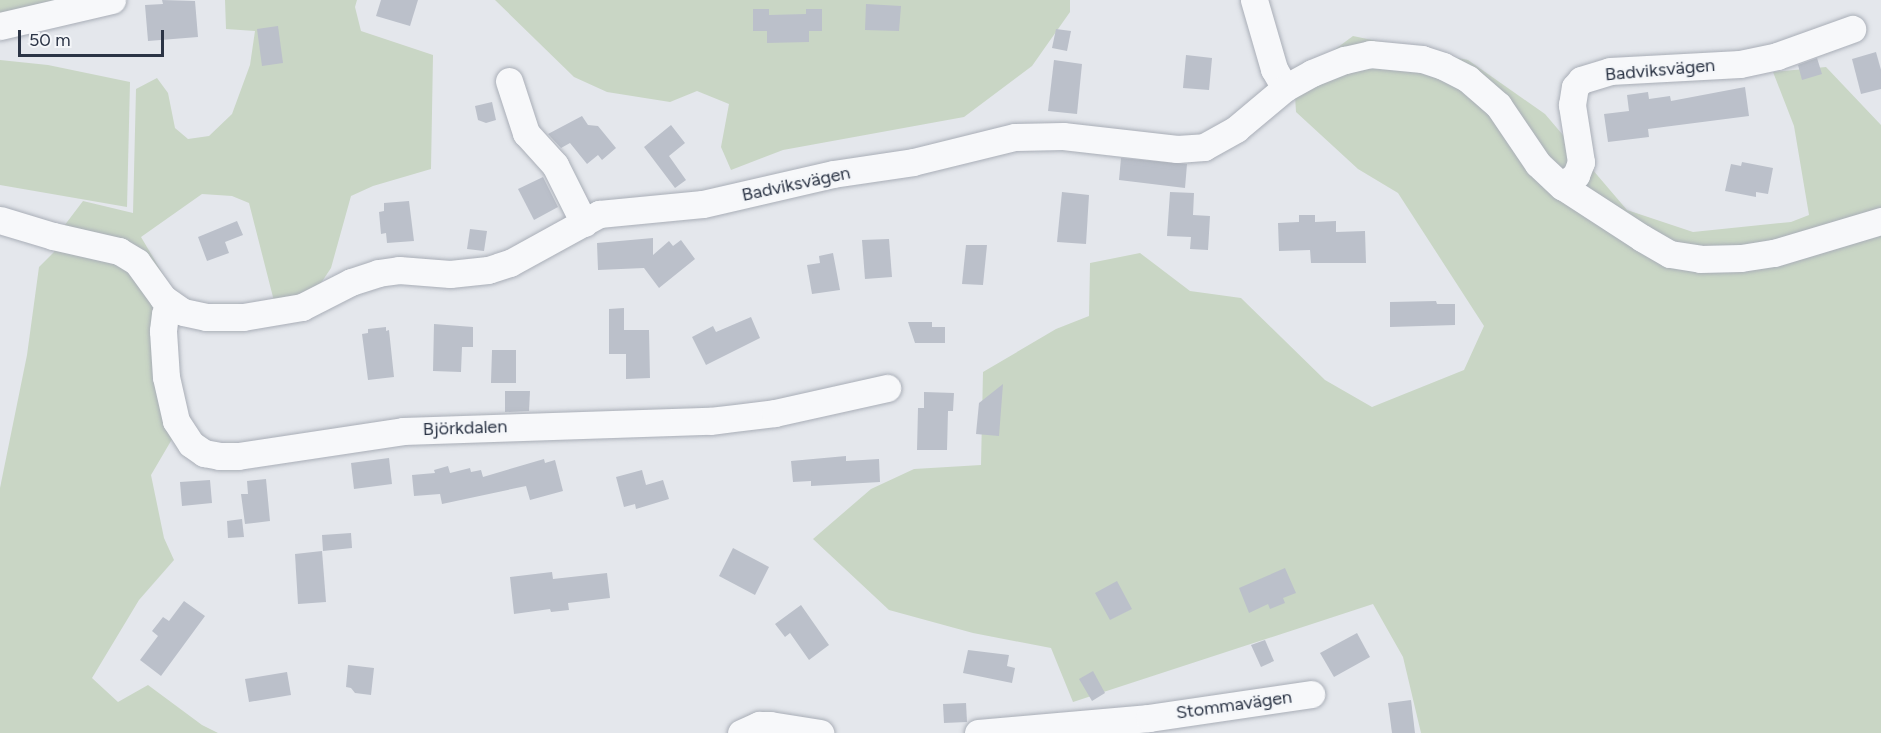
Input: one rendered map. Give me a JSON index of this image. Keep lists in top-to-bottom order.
{
  "streets": {
    "street": ["Badviksvägen", "Björkdalen", "Stommavägen"]
  },
  "crossings": [
    ["Badviksvägen", "Björkdalen"]
  ],
  "scale_bar": "50 m"
}
